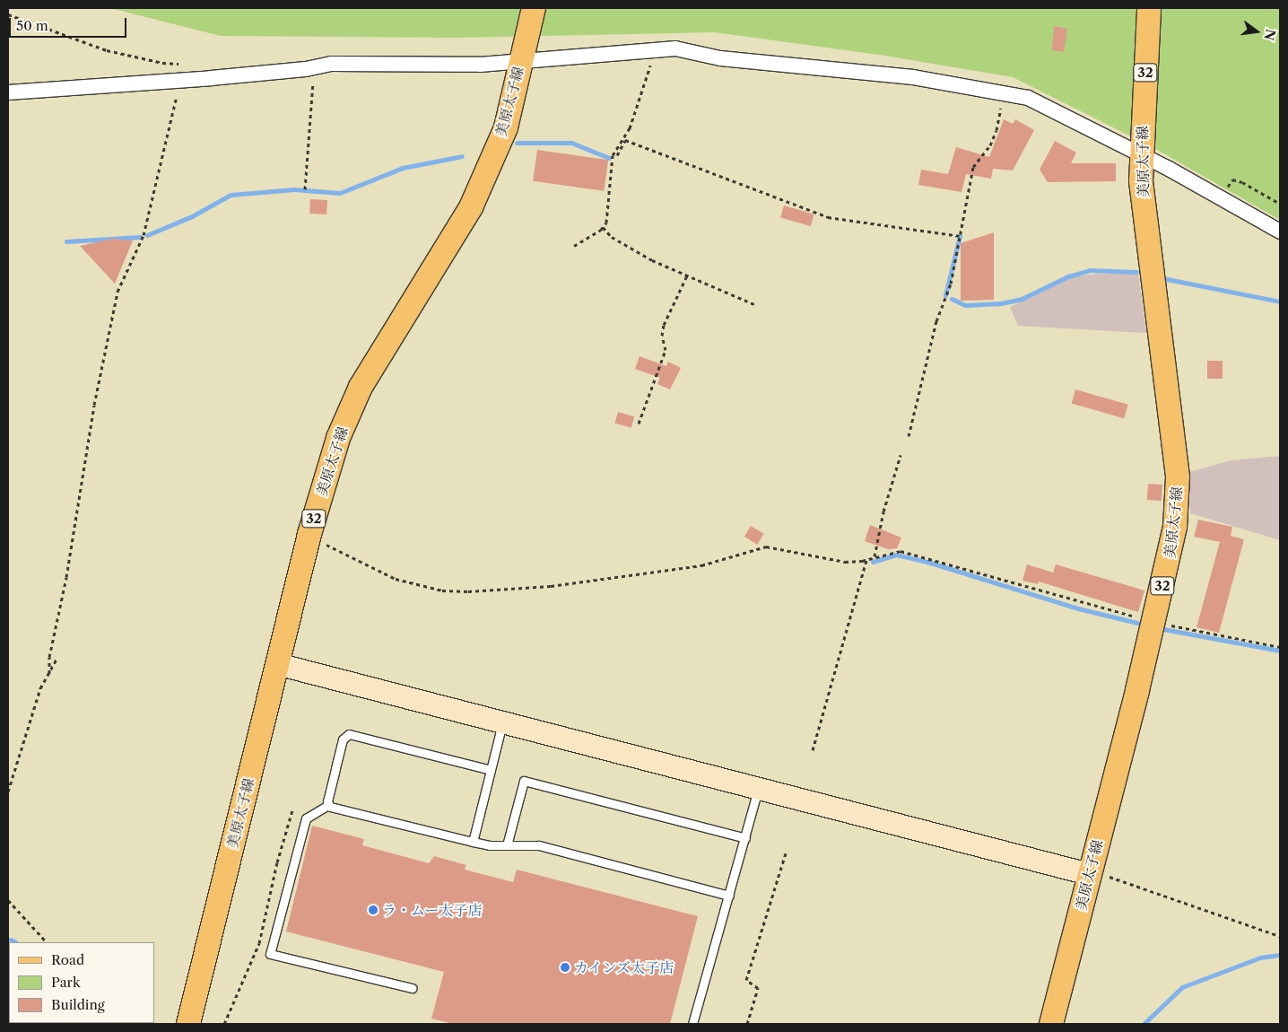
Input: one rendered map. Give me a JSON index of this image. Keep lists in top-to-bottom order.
{
  "streets": {
    "main road": ["32", "美原太子線"]
  },
  "places": ["ラ・ムー太子店", "カインズ太子店"],
  "legend": ["Road", "Park", "Building"],
  "scale_bar": "50 m",
  "north": "right"
}
